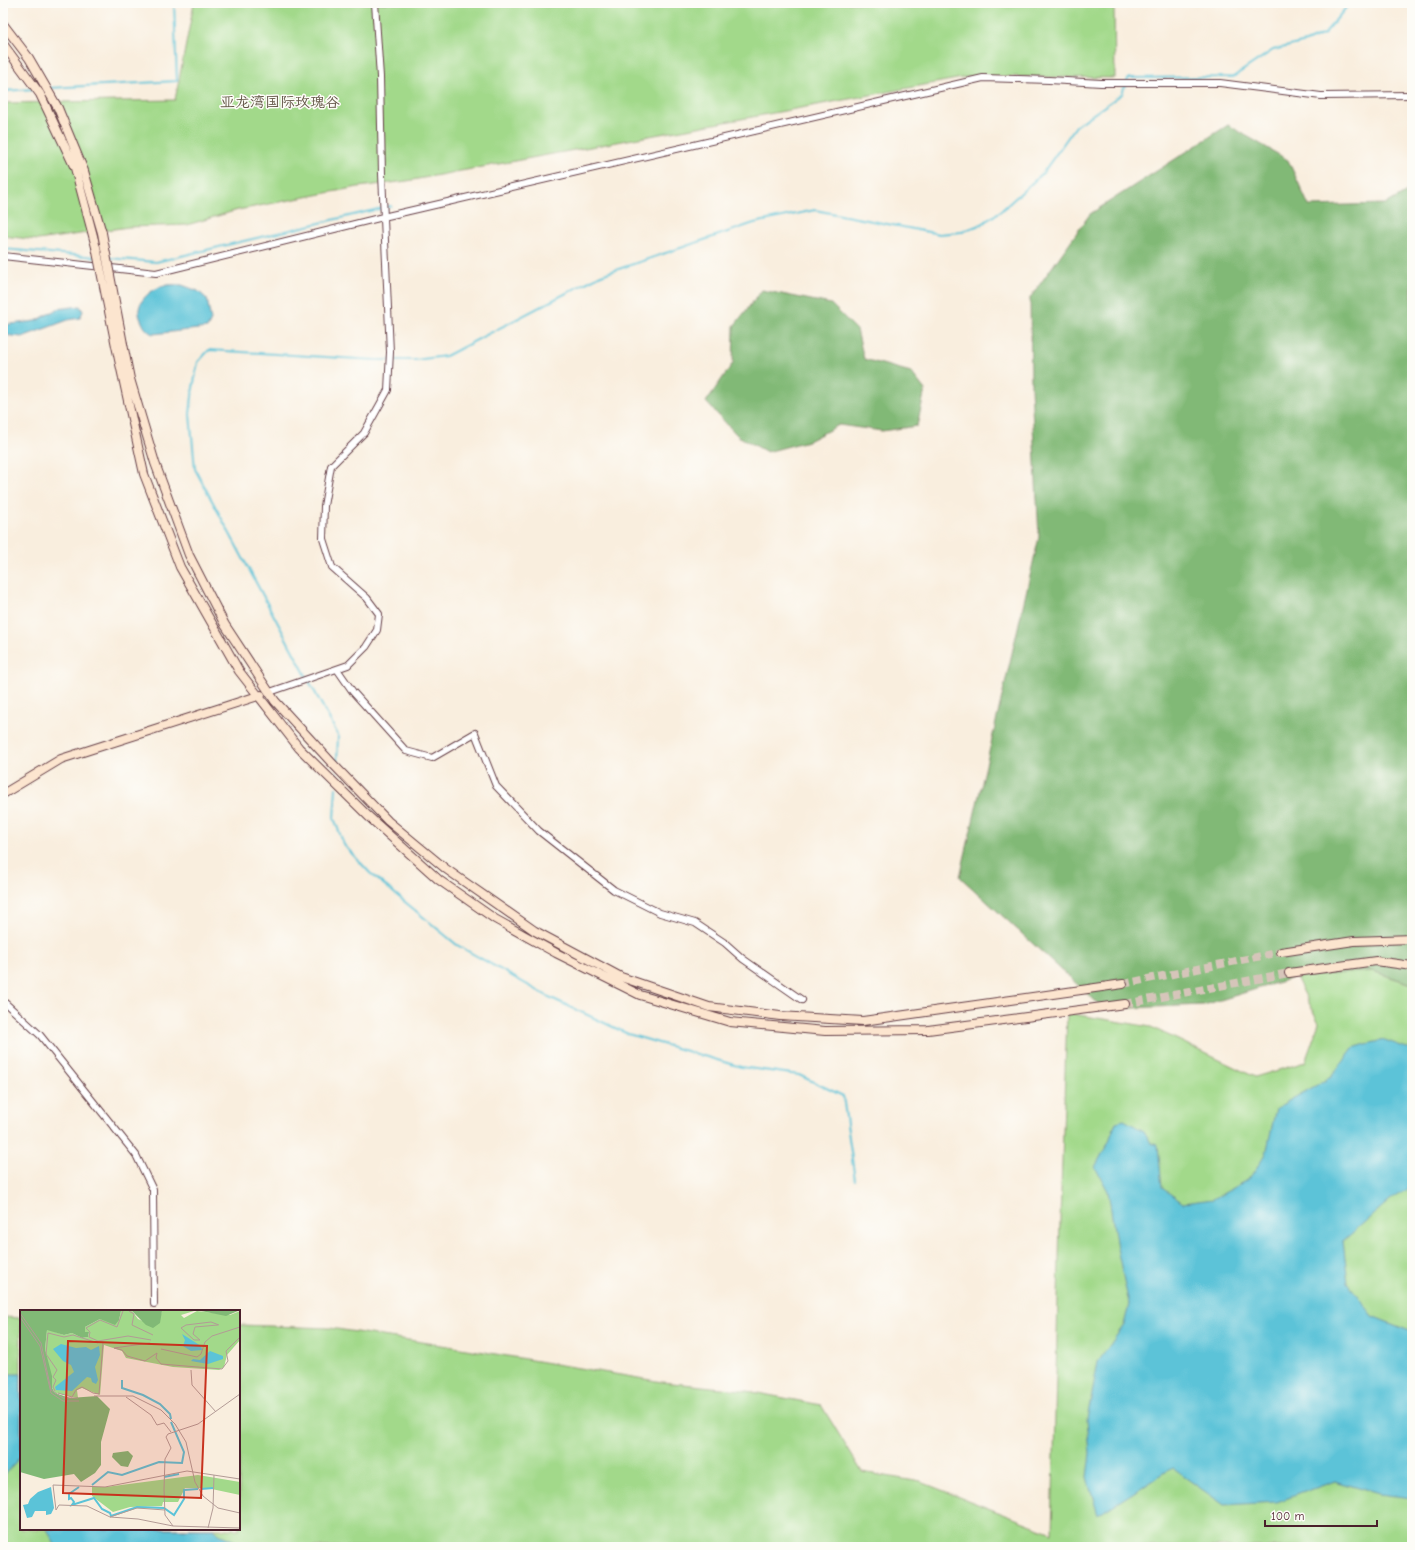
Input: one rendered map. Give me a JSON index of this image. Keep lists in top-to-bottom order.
{
  "parks": ["亚龙湾国际玫瑰谷"],
  "scale_bar": "100 m"
}
